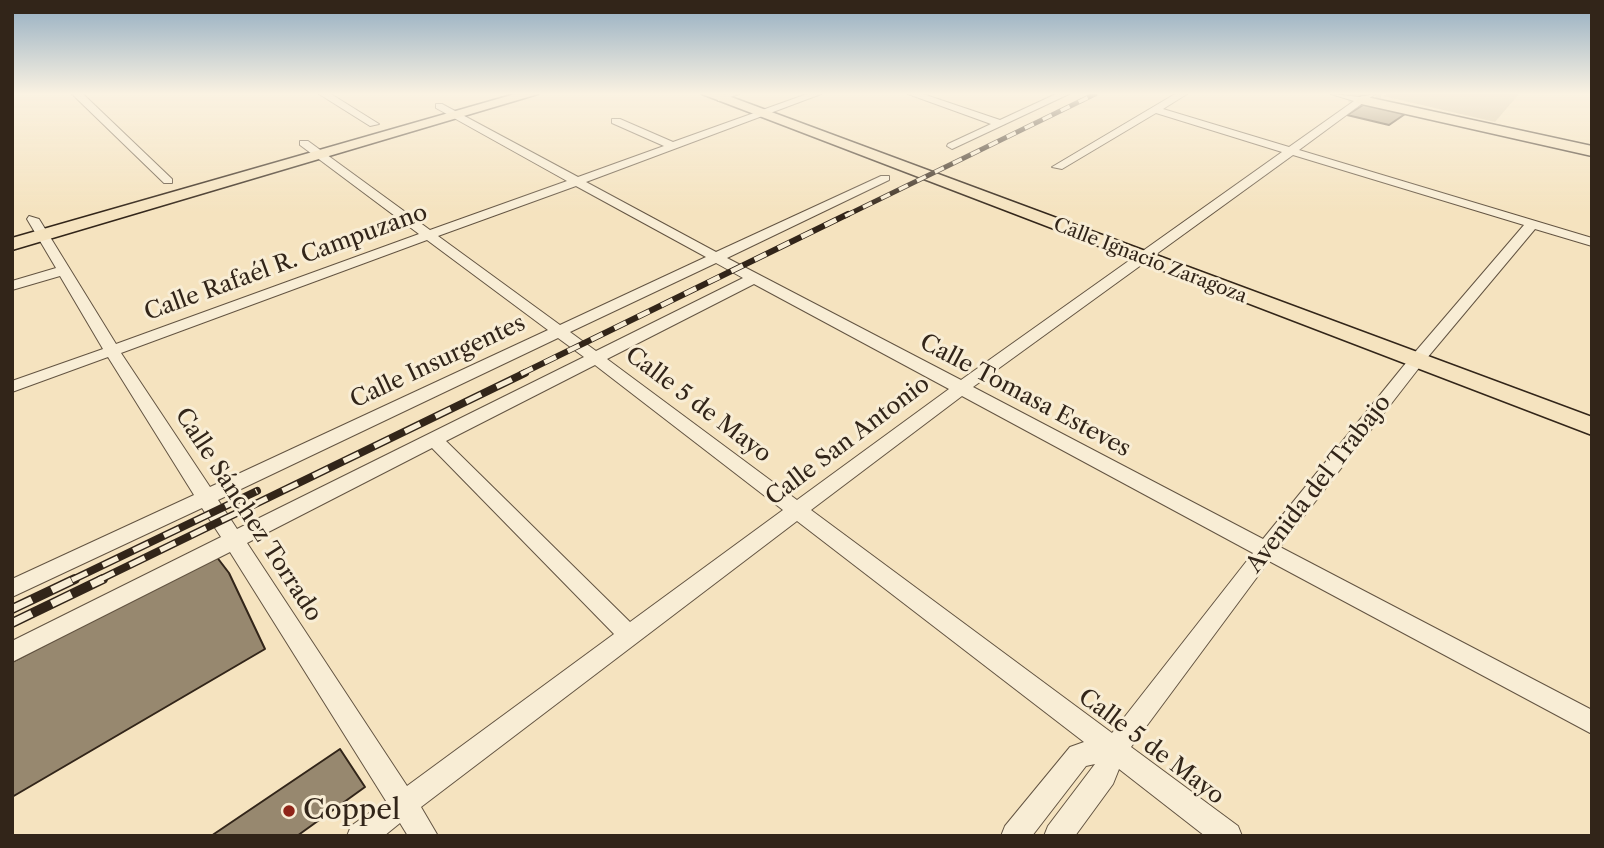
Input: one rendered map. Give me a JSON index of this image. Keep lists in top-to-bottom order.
{
  "streets": {
    "main road": ["Calle Ignacio Zaragoza"],
    "street": [
      "Calle Rafaél R. Campuzano",
      "Calle Insurgentes",
      "Calle Tomasa Esteves",
      "Calle 5 de Mayo",
      "Calle San Antonio",
      "Avenida del Trabajo",
      "Calle Sánchez Torrado"
    ]
  },
  "crossings": [
    ["Calle Ignacio Zaragoza", "Calle San Antonio"],
    ["Calle Ignacio Zaragoza", "Avenida del Trabajo"],
    ["Calle Rafaél R. Campuzano", "Calle Tomasa Esteves"],
    ["Calle Rafaél R. Campuzano", "Calle 5 de Mayo"],
    ["Calle Rafaél R. Campuzano", "Calle Sánchez Torrado"],
    ["Calle Insurgentes", "Calle Tomasa Esteves"],
    ["Calle Insurgentes", "Calle 5 de Mayo"],
    ["Calle Insurgentes", "Calle Sánchez Torrado"],
    ["Calle Tomasa Esteves", "Calle San Antonio"],
    ["Calle Tomasa Esteves", "Avenida del Trabajo"],
    ["Calle 5 de Mayo", "Calle San Antonio"],
    ["Calle 5 de Mayo", "Avenida del Trabajo"],
    ["Calle San Antonio", "Calle Sánchez Torrado"]
  ],
  "places": ["Coppel"]
}
